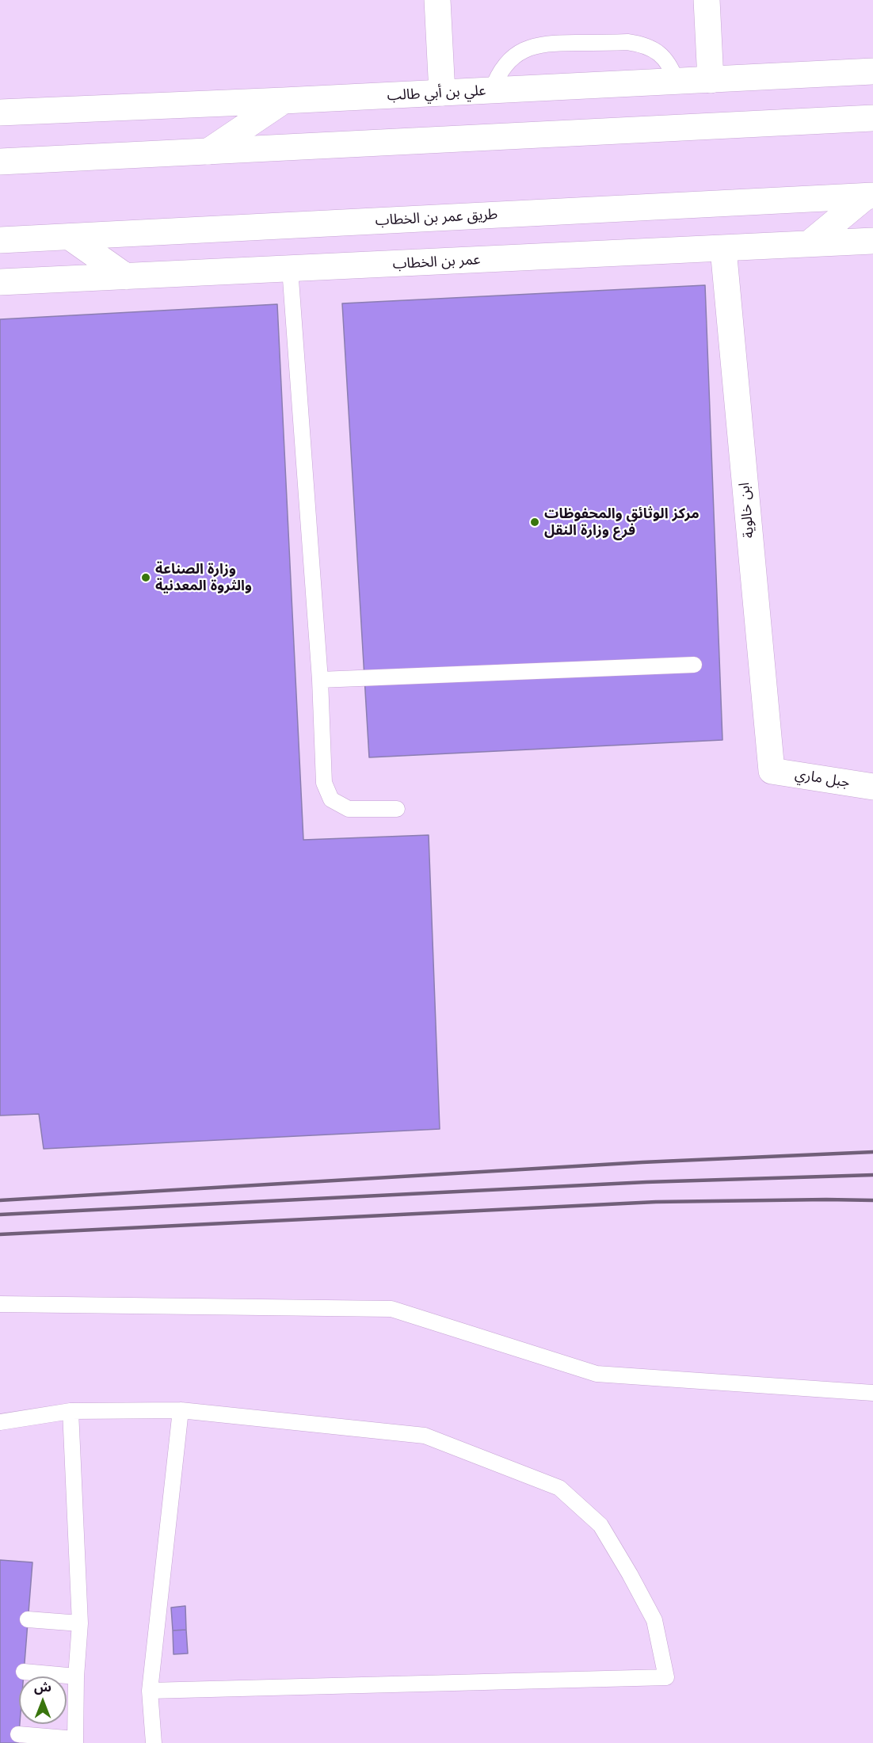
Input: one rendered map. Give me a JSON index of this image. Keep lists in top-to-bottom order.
{
  "streets": {
    "street": [
      "علي بن أبي طالب",
      "طريق عمر بن الخطاب",
      "عمر بن الخطاب",
      "ابن خالوية",
      "جبل ماري"
    ]
  },
  "crossings": [
    ["عمر بن الخطاب", "ابن خالوية"],
    ["ابن خالوية", "جبل ماري"]
  ],
  "places": ["مركز الوثائق والمحفوظات فرع وزارة النقل", "وزارة الصناعة والثروة المعدنية"],
  "north": "top"
}
